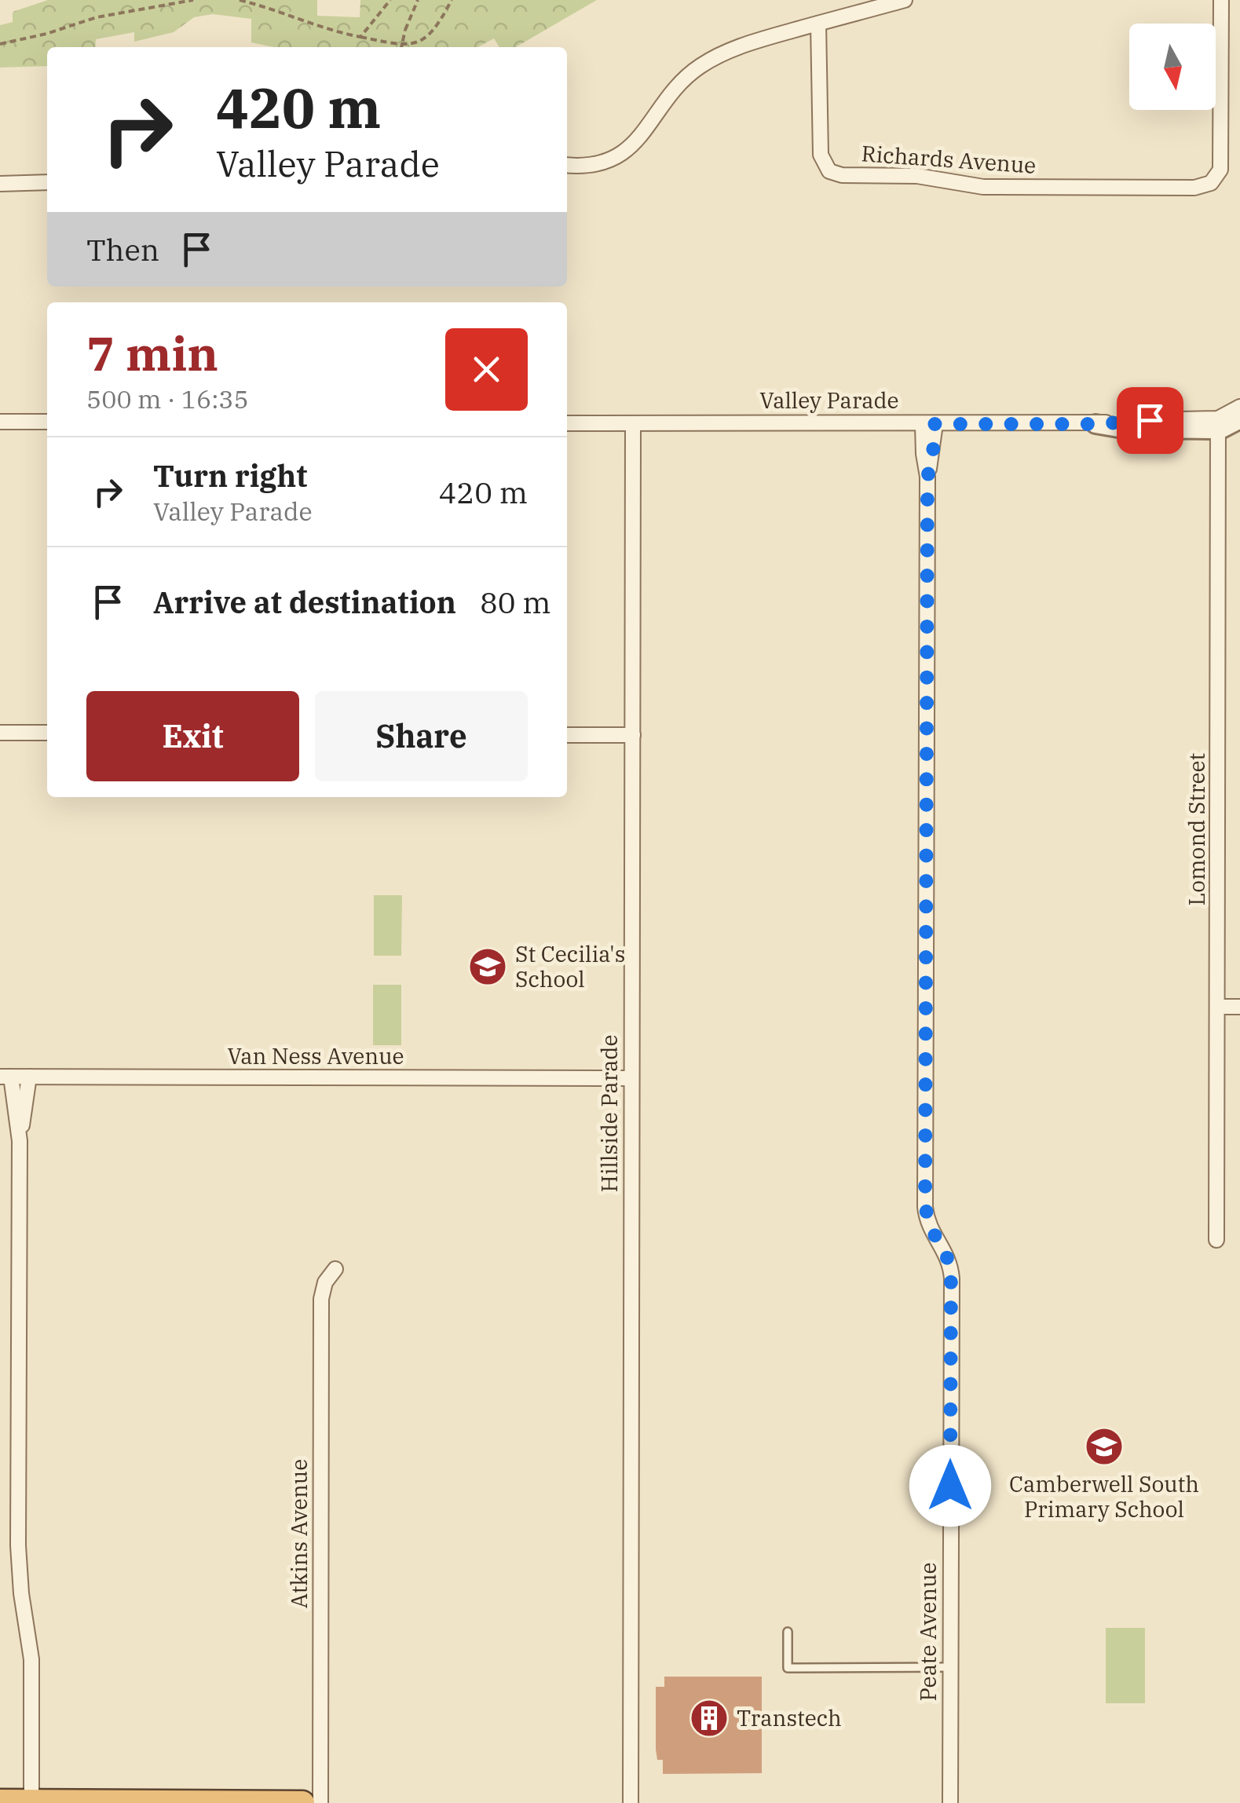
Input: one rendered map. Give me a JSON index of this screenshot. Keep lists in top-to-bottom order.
{
  "streets": {
    "street": [
      "Richards Avenue",
      "Valley Parade",
      "Lomond Street",
      "Van Ness Avenue",
      "Hillside Parade",
      "Atkins Avenue",
      "Peate Avenue"
    ]
  },
  "crossings": [
    ["Valley Parade", "Lomond Street"],
    ["Valley Parade", "Hillside Parade"],
    ["Valley Parade", "Peate Avenue"],
    ["Van Ness Avenue", "Hillside Parade"]
  ],
  "places": {
    "school or university": ["St Cecilia's School", "Camberwell South Primary School"],
    "building": ["Transtech"]
  },
  "north": "bottom",
  "page": {
    "turn": ["420 m", "Valley Parade"],
    "then": "Then",
    "heading": ["7 min", "500 m · 16:35"],
    "list": [
      {
        "name": "Turn right",
        "note": "Valley Parade",
        "value": "420 m"
      },
      {
        "name": "Arrive at destination",
        "value": "80 m"
      }
    ],
    "buttons": ["Exit", "Share"]
  }
}
